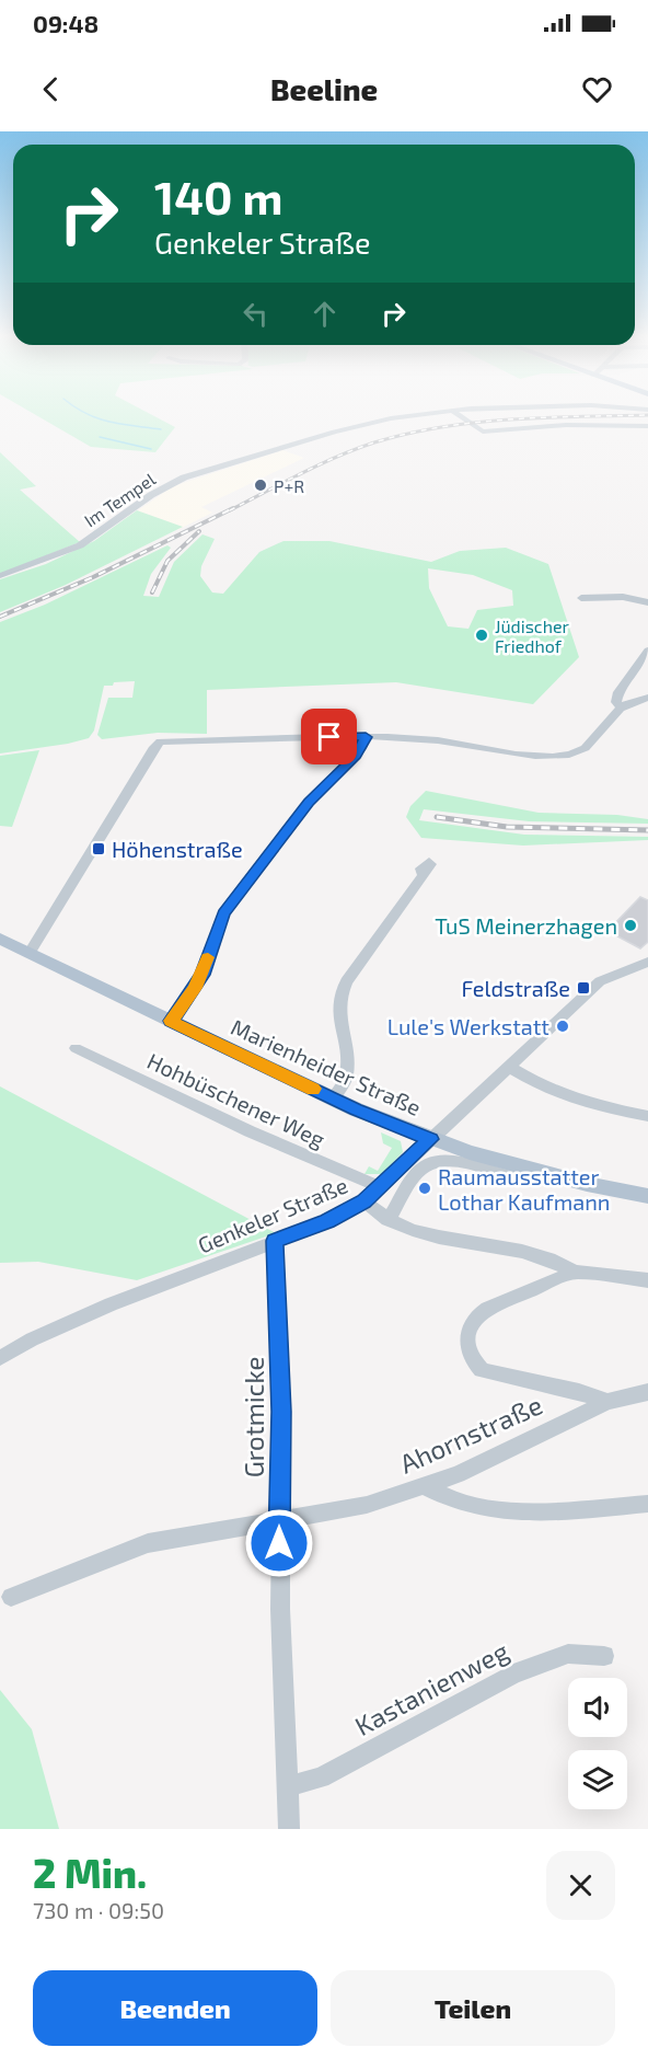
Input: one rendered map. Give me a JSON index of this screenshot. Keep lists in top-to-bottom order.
{
  "streets": {
    "main road": ["Marienheider Straße"],
    "street": [
      "Im Tempel",
      "Hohbüschener Weg",
      "Genkeler Straße",
      "Grotmicke",
      "Ahornstraße",
      "Kastanienweg"
    ]
  },
  "crossings": [
    ["Marienheider Straße", "Genkeler Straße"],
    ["Hohbüschener Weg", "Genkeler Straße"],
    ["Genkeler Straße", "Grotmicke"],
    ["Grotmicke", "Ahornstraße"],
    ["Grotmicke", "Kastanienweg"]
  ],
  "places": {
    "other": [
      "P+R",
      "Jüdischer Friedhof",
      "TuS Meinerzhagen",
      "Lule's Werkstatt",
      "Raumausstatter Lothar Kaufmann"
    ],
    "transit": ["Höhenstraße", "Feldstraße"]
  },
  "page": {
    "status": "09:48",
    "header": "Beeline",
    "turn": ["140 m", "Genkeler Straße"],
    "heading": ["2 Min.", "730 m · 09:50"],
    "buttons": ["Beenden", "Teilen"]
  }
}
